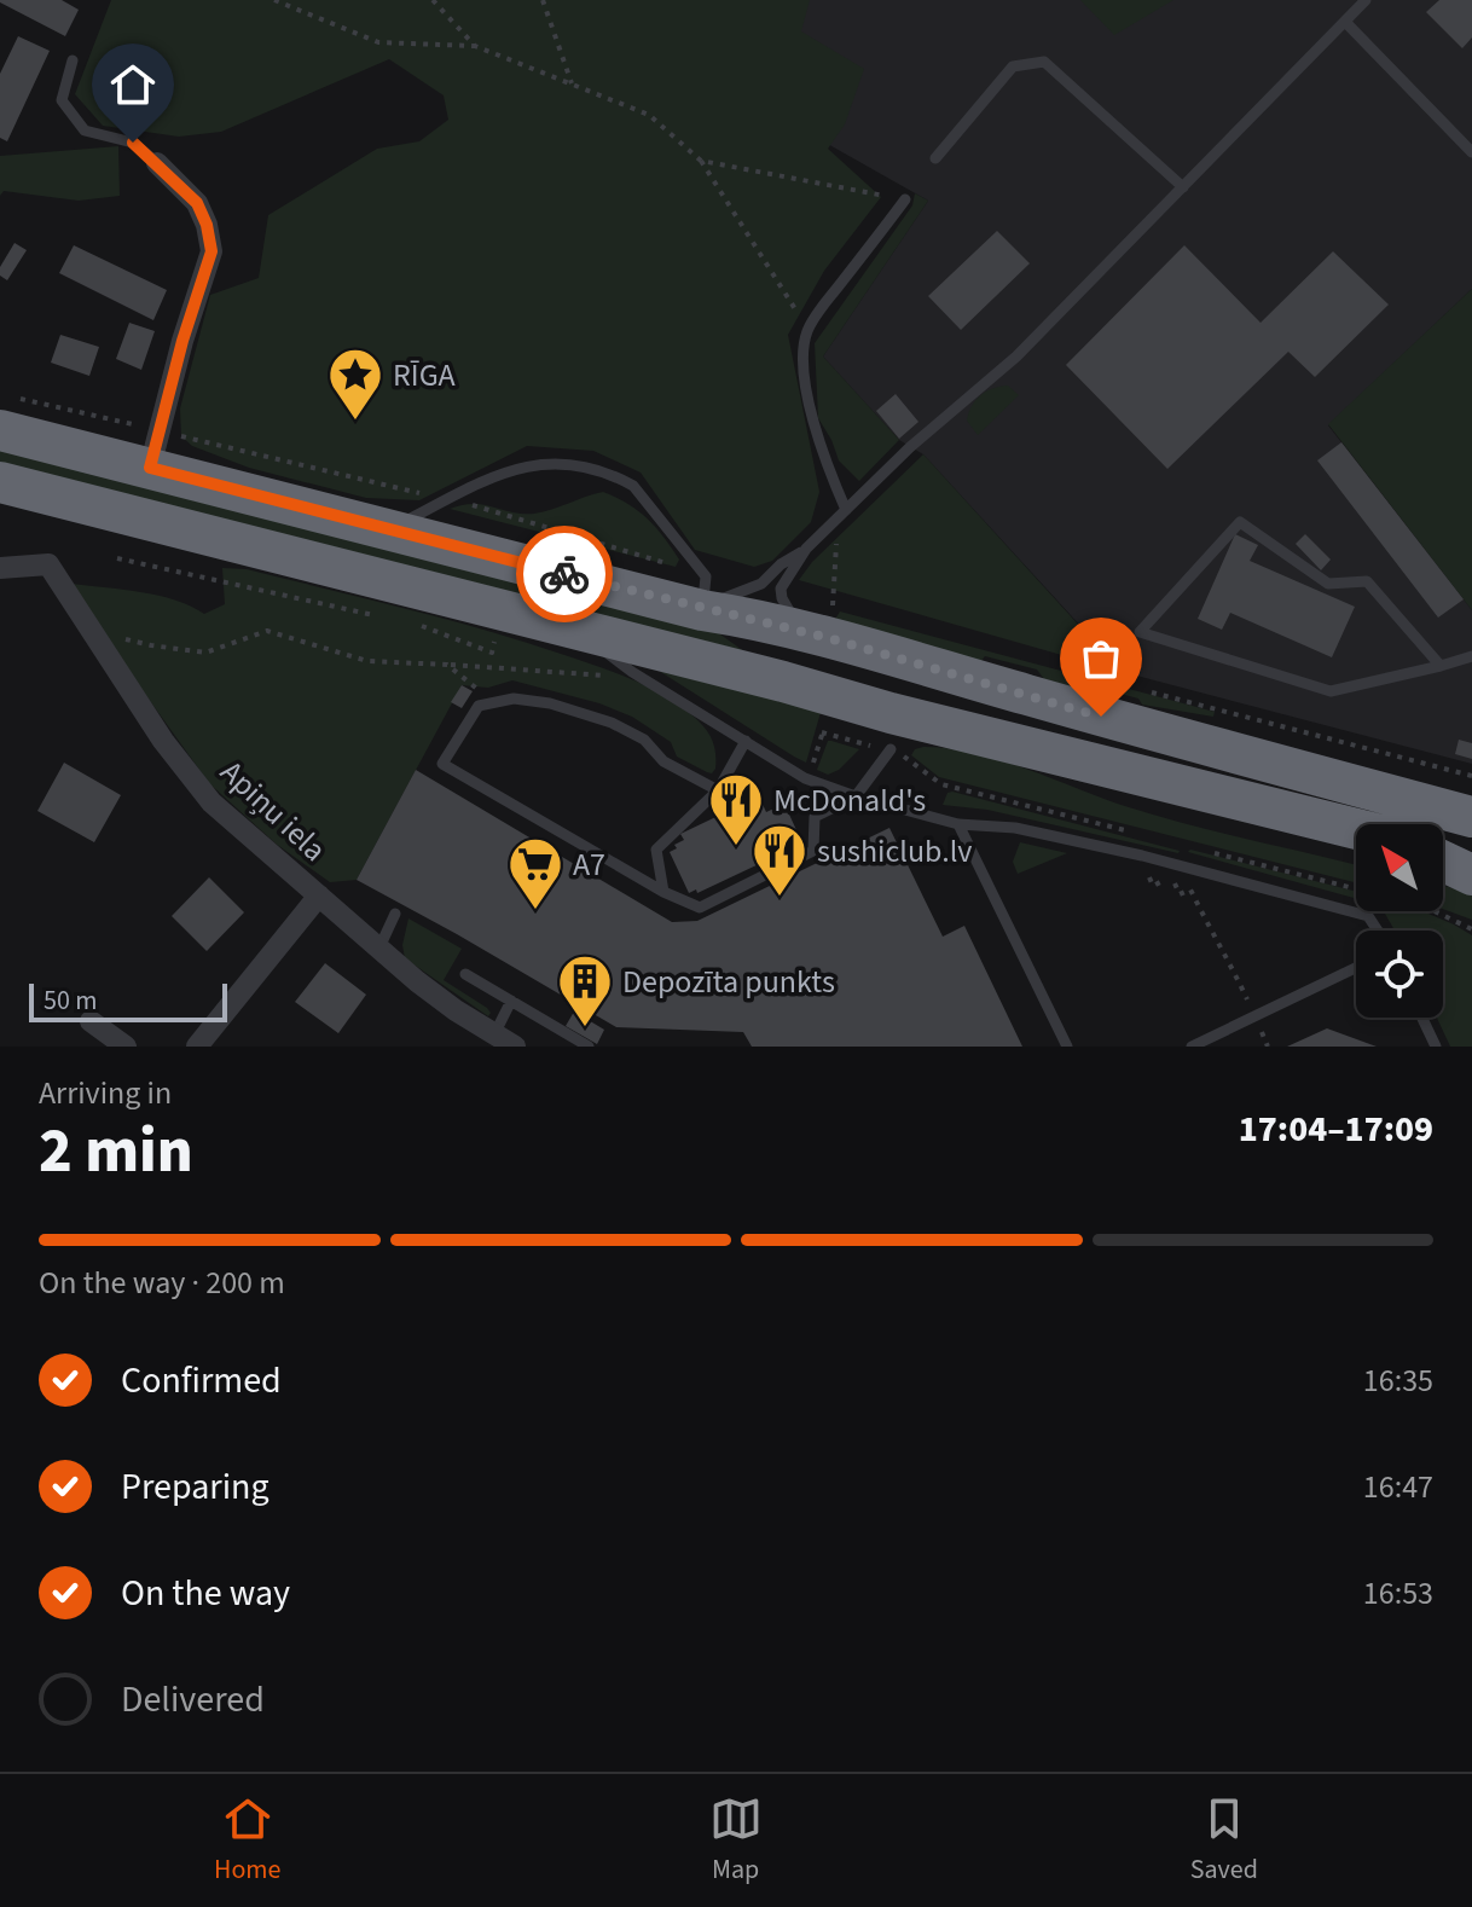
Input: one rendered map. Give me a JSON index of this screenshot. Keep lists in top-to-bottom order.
{
  "streets": {
    "street": ["Apiņu iela"]
  },
  "places": {
    "place": ["RĪGA"],
    "restaurant": ["McDonald's", "sushiclub.lv"],
    "supermarket": ["A7"],
    "building": ["Depozīta punkts"]
  },
  "scale_bar": "50 m",
  "north": "top left",
  "page": {
    "scale": "50 m",
    "heading": ["2 min", "Arriving in", "17:04–17:09"],
    "bar": "On the way · 200 m",
    "list": [
      ["Confirmed", "16:35"],
      ["Preparing", "16:47"],
      ["On the way", "16:53"],
      "Delivered"
    ],
    "tabs": ["Home", "Map", "Saved"]
  }
}
